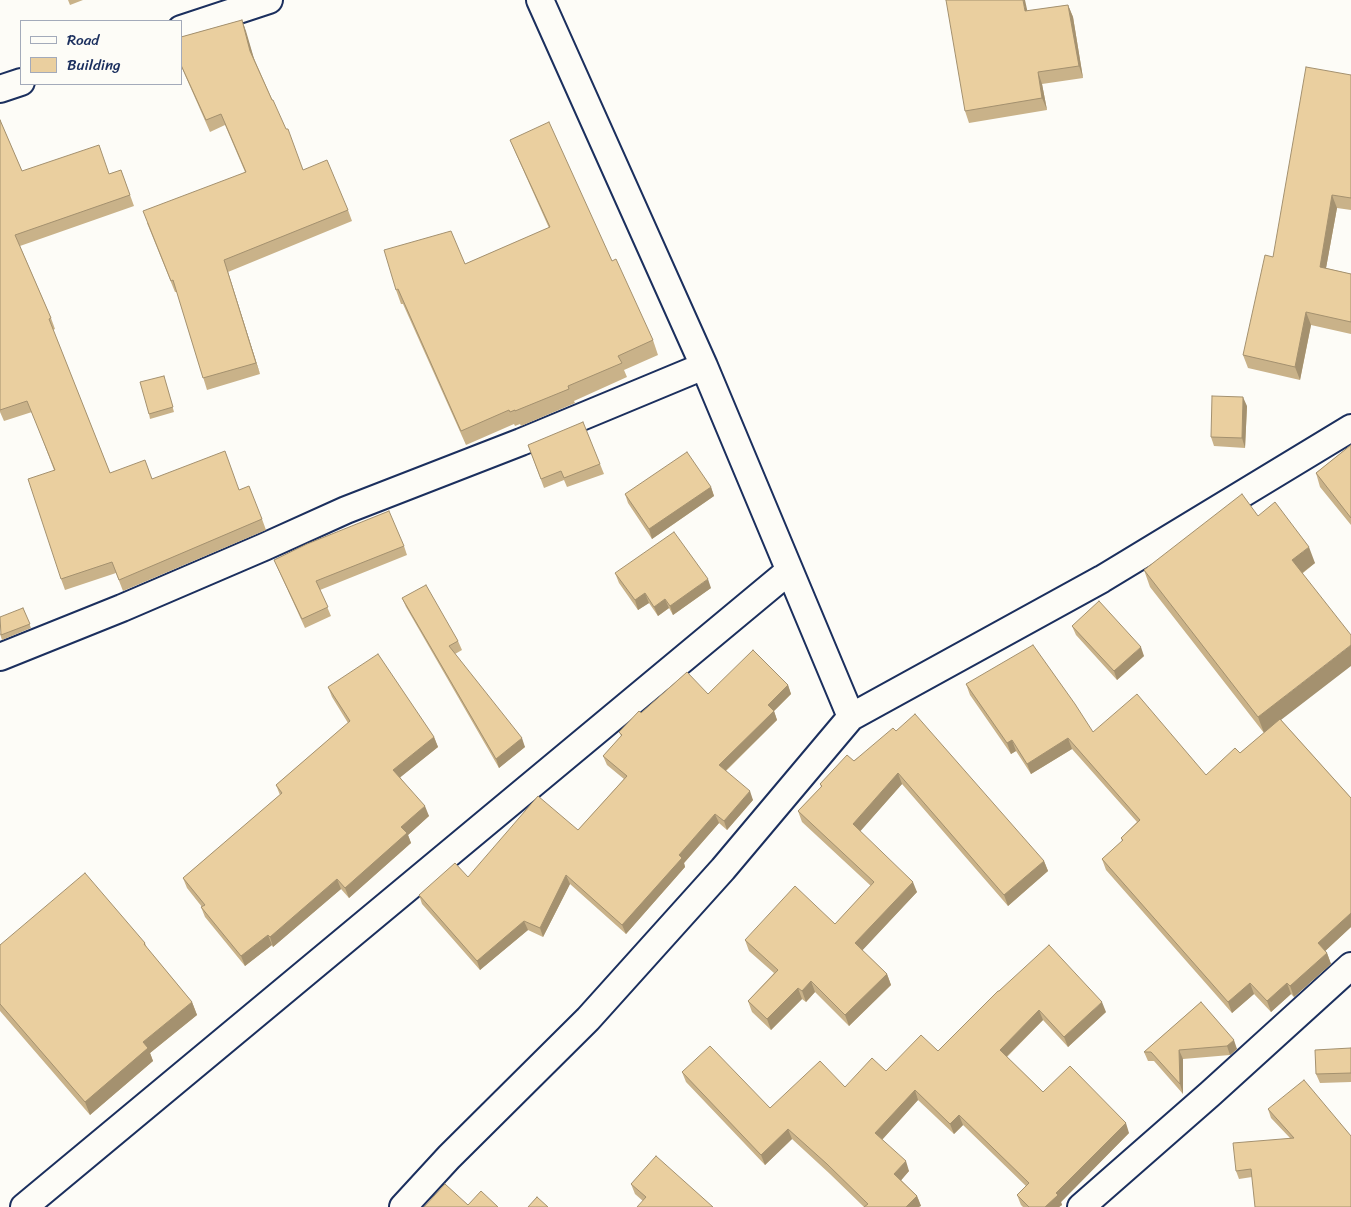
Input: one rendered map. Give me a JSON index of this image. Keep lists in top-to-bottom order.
{
  "legend": ["Road", "Building"]
}
